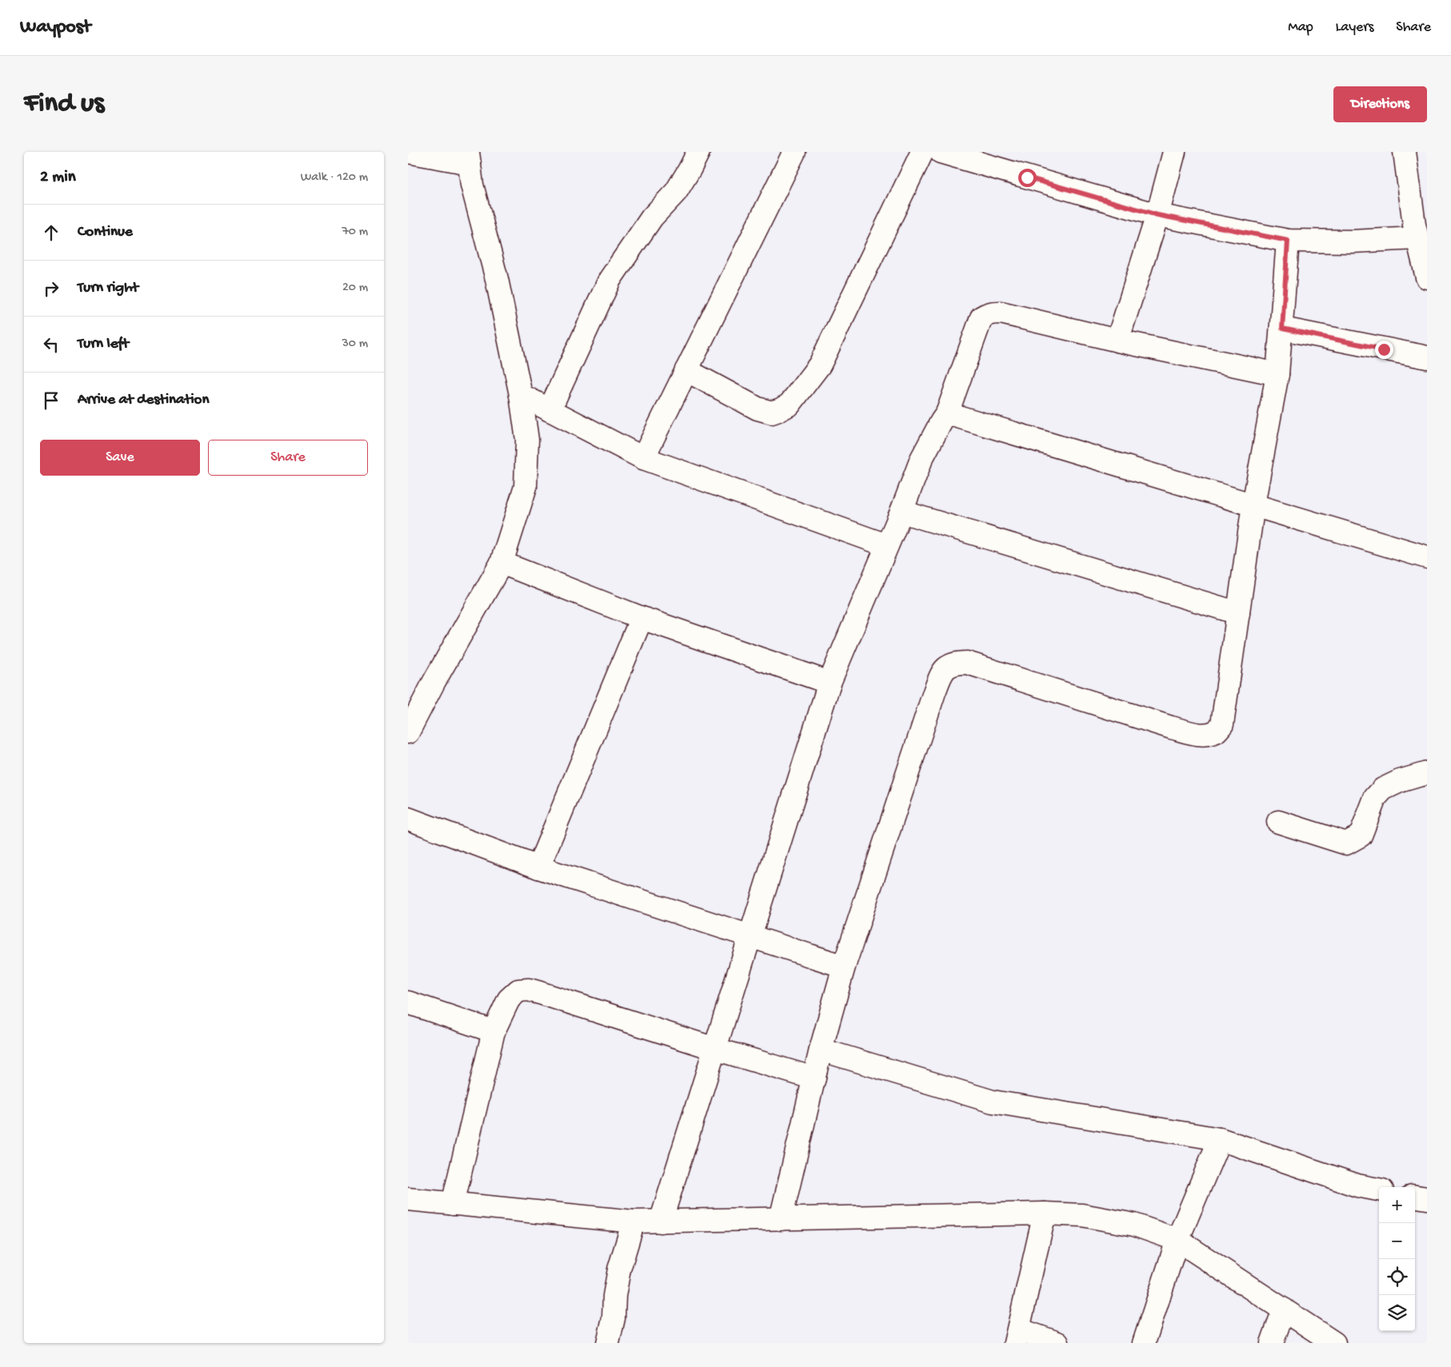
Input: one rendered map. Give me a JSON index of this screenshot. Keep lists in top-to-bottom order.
{
  "page": {
    "header": "Waypost",
    "nav": ["Map", "Layers", "Share"],
    "buttons": [
      "Directions",
      ["Save", "Share"]
    ],
    "title": "Find us",
    "heading": ["2 min", "Walk · 120 m"],
    "list": [
      ["Continue", "70 m"],
      ["Turn right", "20 m"],
      ["Turn left", "30 m"],
      "Arrive at destination"
    ],
    "map_buttons": ["+", "−"]
  }
}
